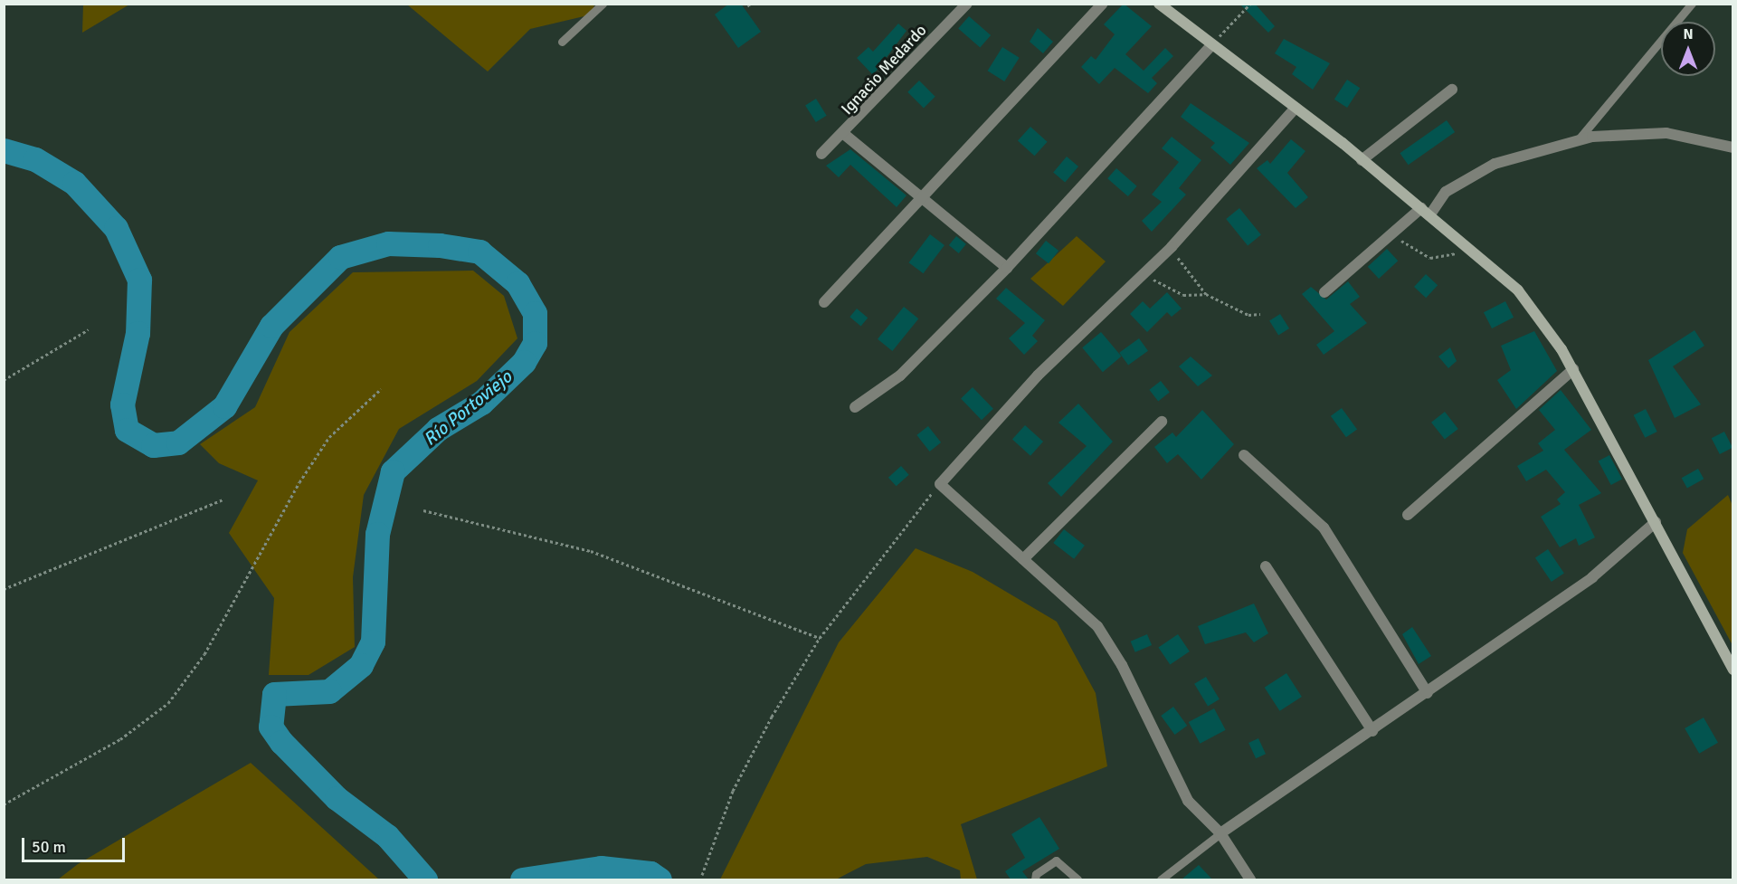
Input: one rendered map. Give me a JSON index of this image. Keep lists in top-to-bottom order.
{
  "streets": {
    "street": ["Ignacio Medardo"]
  },
  "water": ["Río Portoviejo"],
  "scale_bar": "50 m",
  "north": "top"
}
